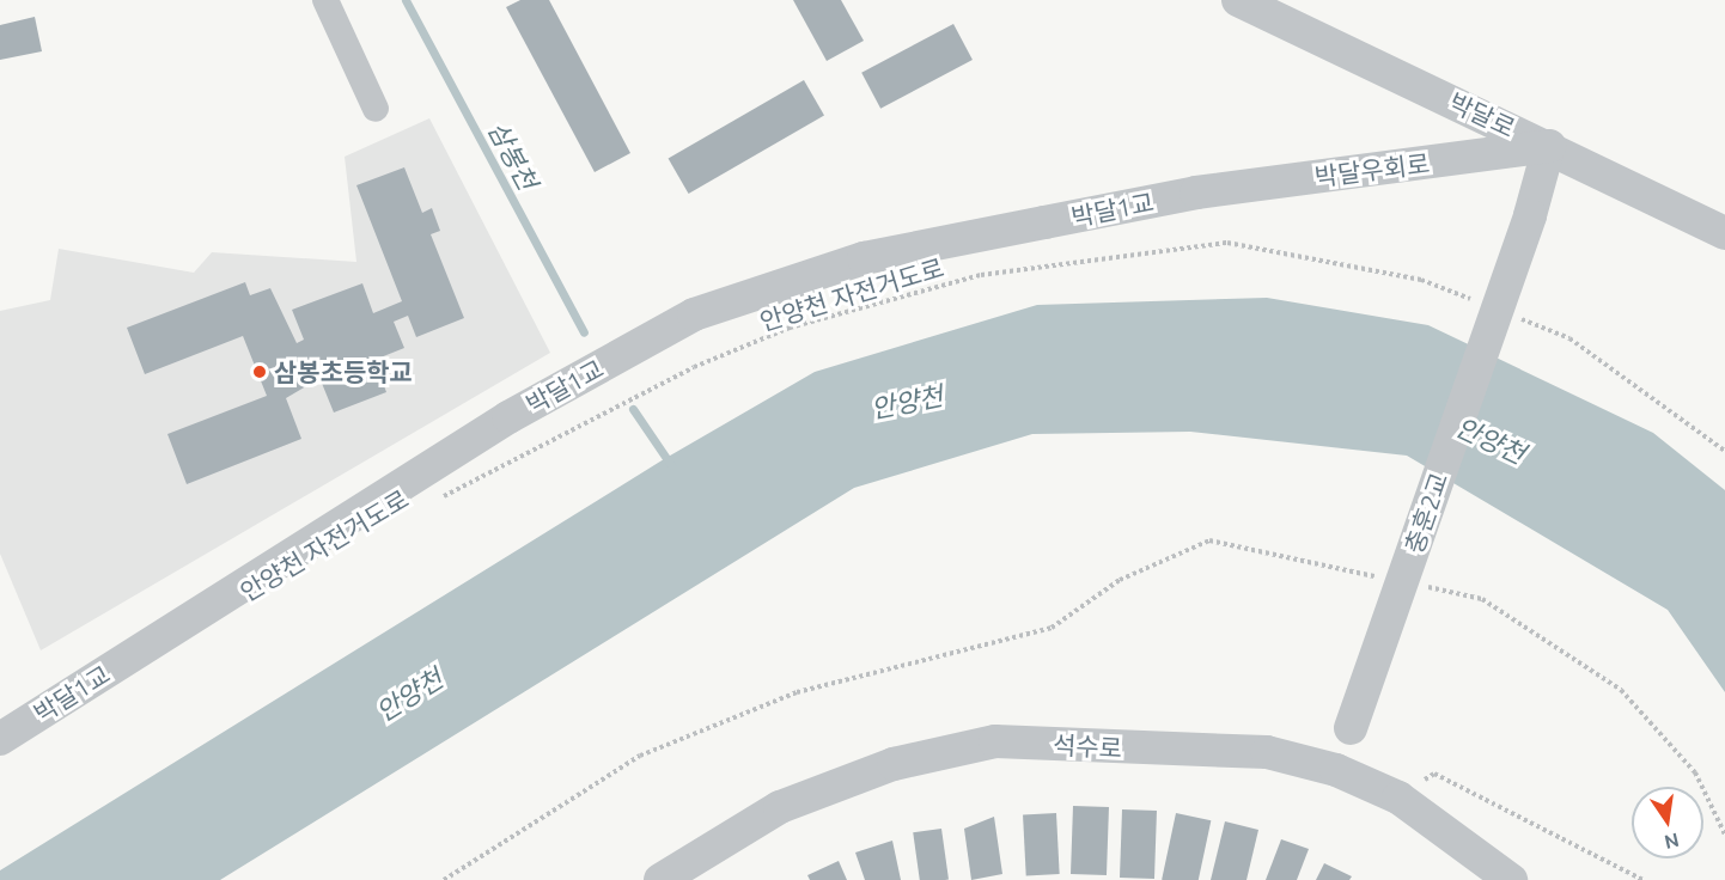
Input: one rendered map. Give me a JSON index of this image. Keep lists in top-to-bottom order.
{
  "streets": {
    "street": [
      "박달로",
      "박달우회로",
      "박달1교",
      "충훈2교",
      "석수로"
    ],
    "path": ["안양천 자전거도로"]
  },
  "crossings": [
    ["박달로", "박달우회로"],
    ["박달로", "충훈2교"],
    ["박달우회로", "박달1교"],
    ["박달우회로", "충훈2교"],
    ["충훈2교", "석수로"]
  ],
  "water": ["삼봉천", "안양천"],
  "places": ["삼봉초등학교"],
  "north": "bottom"
}
